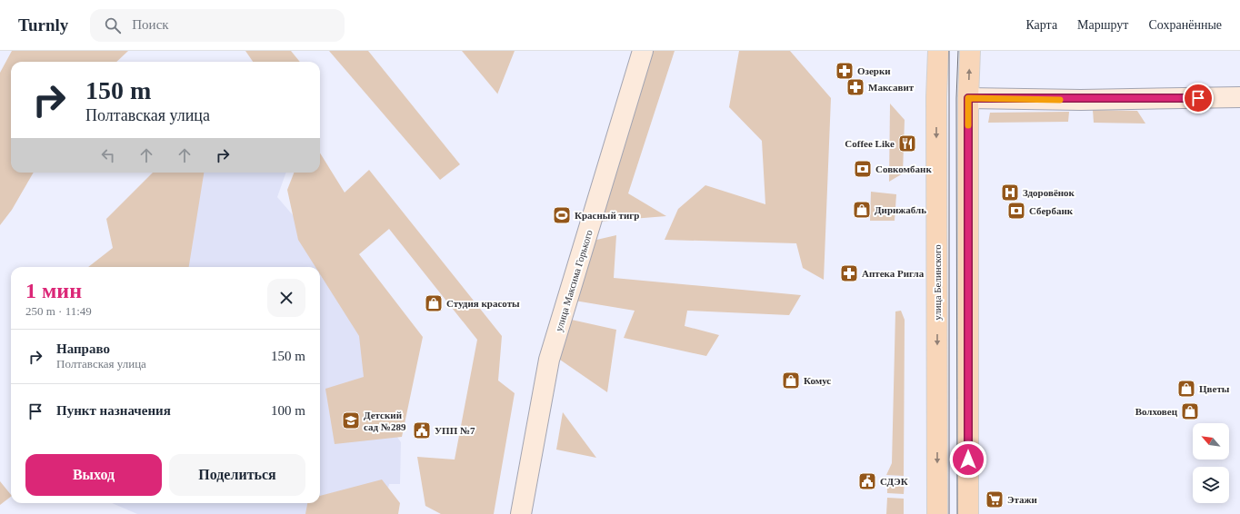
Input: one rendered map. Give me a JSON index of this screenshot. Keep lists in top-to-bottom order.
{
  "streets": {
    "main road": ["улица Белинского"],
    "street": ["улица Максима Горького"]
  },
  "places": {
    "pharmacy": ["Озерки", "Максавит", "Аптека Ригла"],
    "restaurant": ["Coffee Like"],
    "bank": ["Совкомбанк", "Сбербанк"],
    "hospital": ["Здоровёнок"],
    "shop": [
      "Дирижабль",
      "Студия красоты",
      "Комус",
      "Цветы",
      "Волховец"
    ],
    "sports": ["Красный тигр"],
    "school or university": ["Детский сад №289"],
    "public building": ["УПП №7", "СДЭК"],
    "supermarket": ["Этажи"]
  },
  "north": "top left",
  "page": {
    "header": "Turnly",
    "search": "Поиск",
    "nav": ["Карта", "Маршрут", "Сохранённые"],
    "turn": ["150 m", "Полтавская улица"],
    "heading": ["1 мин", "250 m · 11:49"],
    "list": [
      {
        "name": "Направо",
        "note": "Полтавская улица",
        "value": "150 m"
      },
      {
        "name": "Пункт назначения",
        "value": "100 m"
      }
    ],
    "buttons": ["Выход", "Поделиться"]
  }
}
